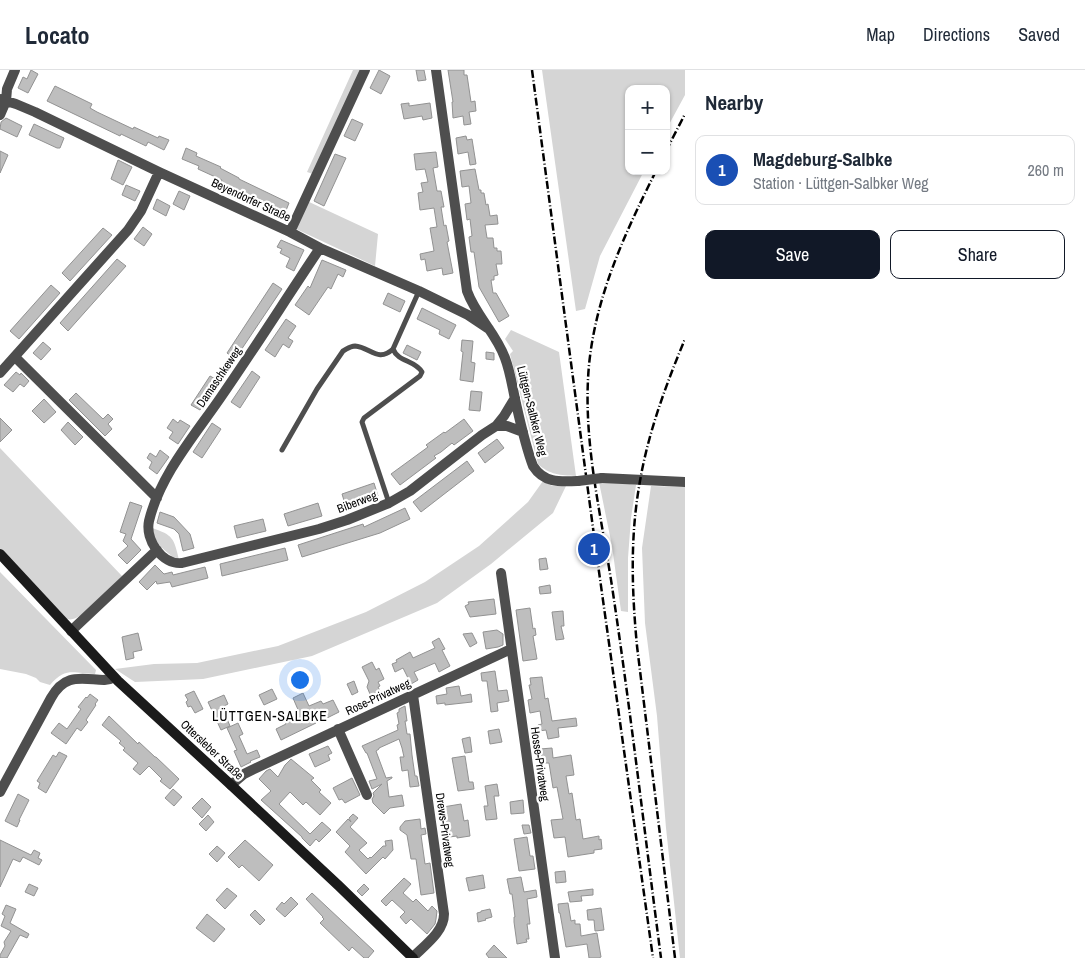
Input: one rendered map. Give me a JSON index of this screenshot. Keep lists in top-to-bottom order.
{
  "streets": {
    "main road": ["Ottersleber Straße"],
    "street": [
      "Beyendorfer Straße",
      "Damaschkeweg",
      "Lüttgen-Salbker Weg",
      "Biberweg",
      "Rose-Privatweg",
      "Hosse-Privatweg",
      "Drews-Privatweg"
    ]
  },
  "crossings": [
    ["Beyendorfer Straße", "Damaschkeweg"],
    ["Beyendorfer Straße", "Lüttgen-Salbker Weg"],
    ["Damaschkeweg", "Biberweg"],
    ["Lüttgen-Salbker Weg", "Biberweg"],
    ["Rose-Privatweg", "Ottersleber Straße"],
    ["Rose-Privatweg", "Hosse-Privatweg"],
    ["Rose-Privatweg", "Drews-Privatweg"],
    ["Ottersleber Straße", "Drews-Privatweg"]
  ],
  "districts": ["LÜTTGEN-SALBKE"],
  "page": {
    "header": "Locato",
    "nav": ["Map", "Directions", "Saved"],
    "heading": "Nearby",
    "map_buttons": ["+", "−"],
    "list": [
      {
        "mark": "1",
        "name": "Magdeburg-Salbke",
        "note": "Station · Lüttgen-Salbker Weg",
        "value": "260 m"
      }
    ],
    "buttons": ["Save", "Share"],
    "pins": "1"
  }
}
